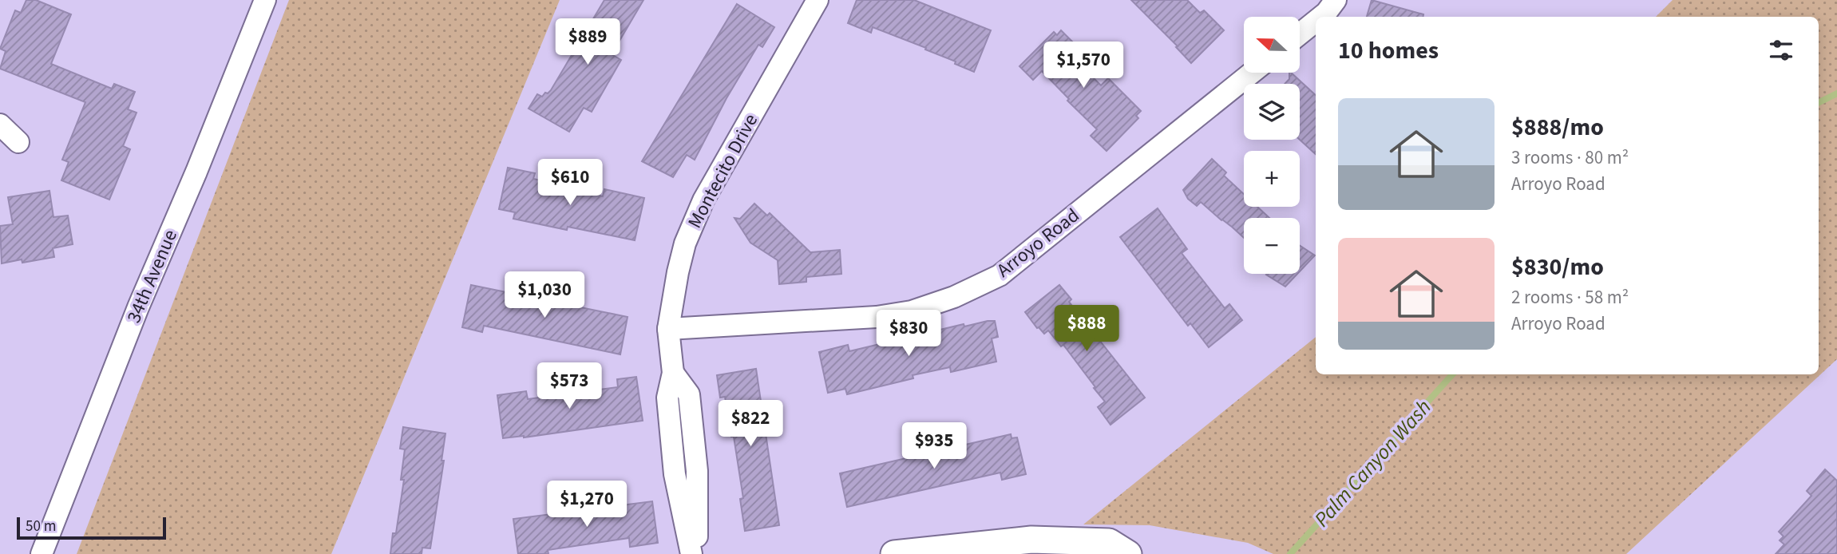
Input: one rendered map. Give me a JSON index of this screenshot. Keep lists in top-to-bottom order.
{
  "streets": {
    "street": ["Montecito Drive", "Arroyo Road", "34th Avenue"]
  },
  "crossings": [
    ["Montecito Drive", "Arroyo Road"]
  ],
  "water": ["Palm Canyon Wash"],
  "scale_bar": "50 m",
  "north": "left",
  "page": {
    "map_buttons": ["+", "−"],
    "heading": "10 homes",
    "price": [
      "$889",
      "$1,570",
      "$610",
      "$1,030",
      "$888",
      "$830",
      "$573",
      "$822",
      "$935",
      "$1,270"
    ],
    "list": [
      {
        "name": "$888/mo",
        "note": "3 rooms · 80 m² · Arroyo Road"
      },
      {
        "name": "$830/mo",
        "note": "2 rooms · 58 m² · Arroyo Road"
      }
    ],
    "scale": "50 m"
  }
}
